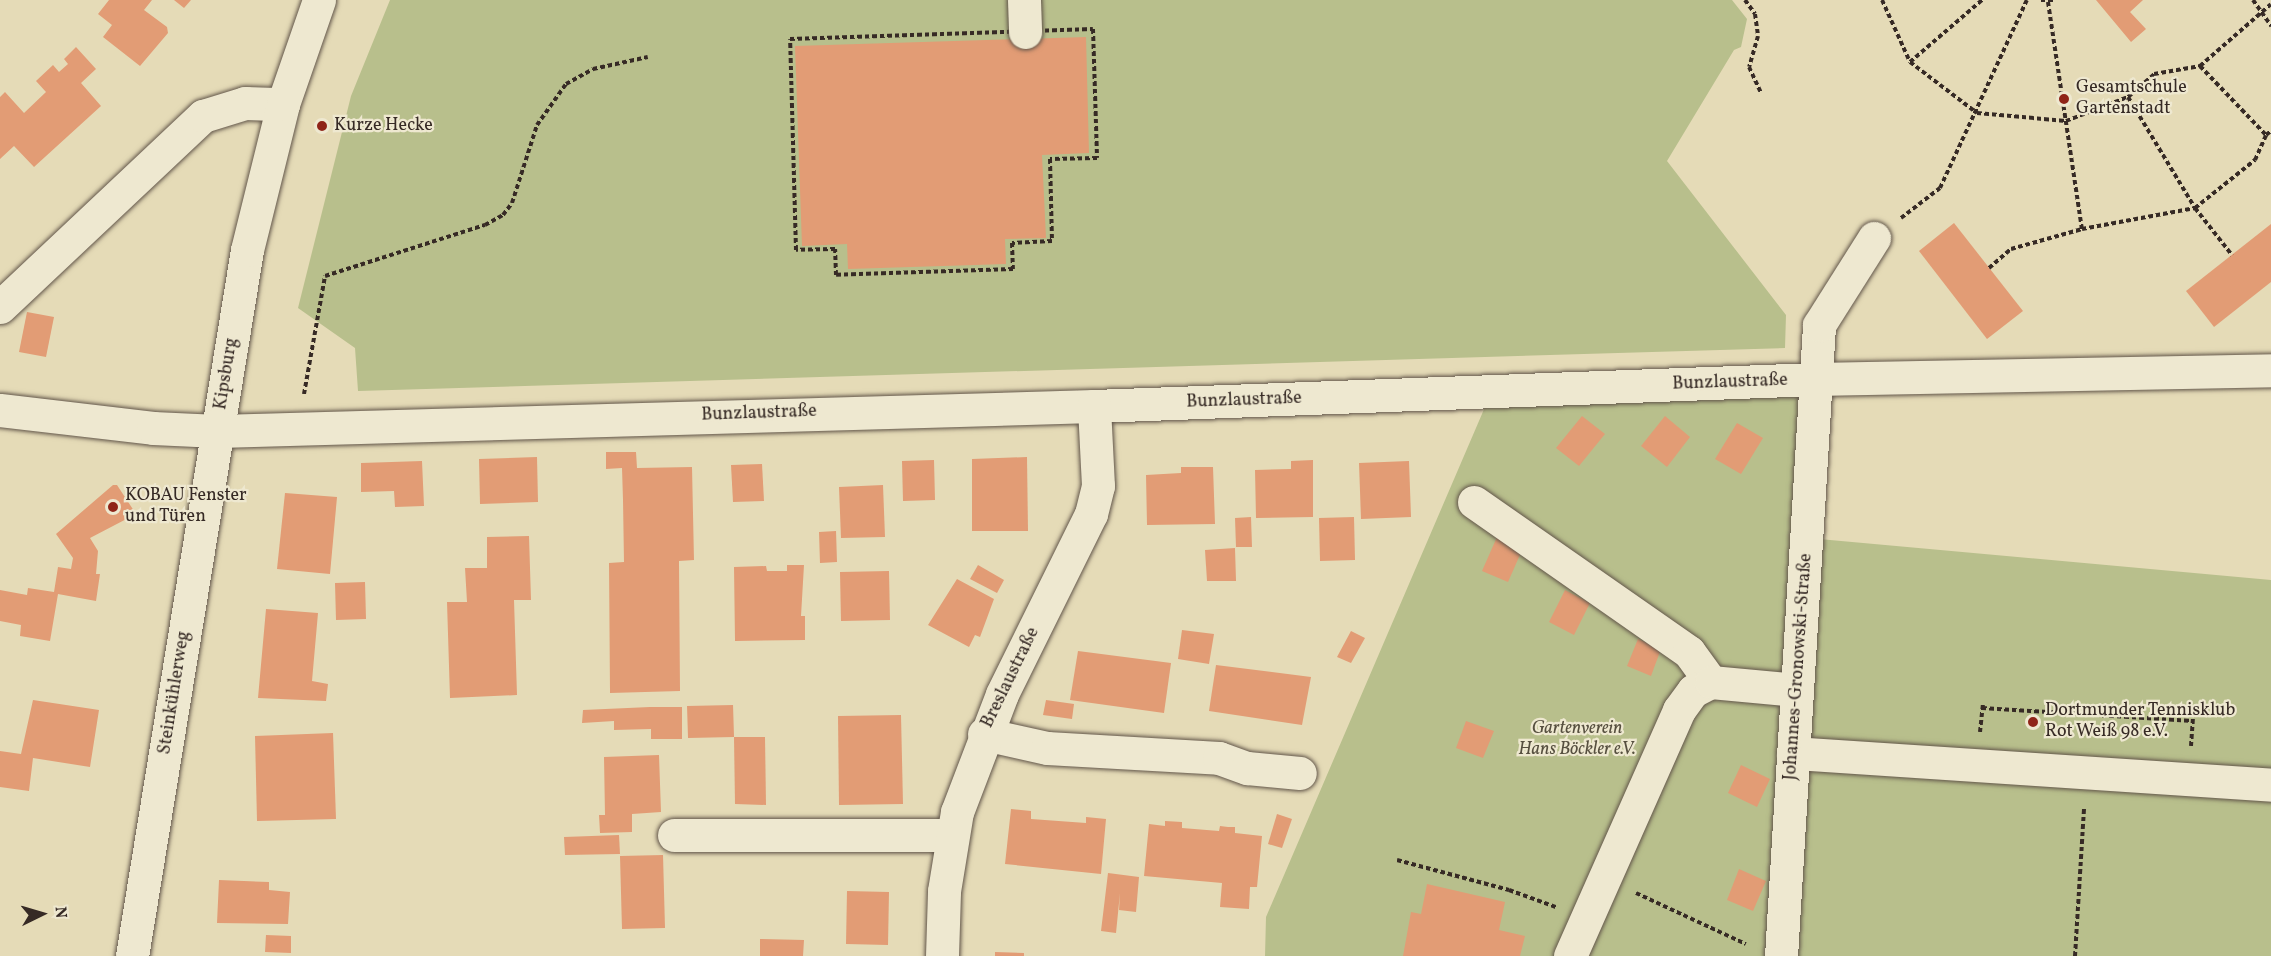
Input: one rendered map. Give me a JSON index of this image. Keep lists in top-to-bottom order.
{
  "streets": {
    "street": [
      "Kipsburg",
      "Bunzlaustraße",
      "Johannes-Gronowski-Straße",
      "Breslaustraße",
      "Steinkühlerweg"
    ]
  },
  "crossings": [
    ["Kipsburg", "Bunzlaustraße"],
    ["Kipsburg", "Steinkühlerweg"],
    ["Bunzlaustraße", "Johannes-Gronowski-Straße"],
    ["Bunzlaustraße", "Breslaustraße"],
    ["Bunzlaustraße", "Steinkühlerweg"]
  ],
  "parks": ["Gartenverein Hans Böckler e.V."],
  "places": [
    "Gesamtschule Gartenstadt",
    "Kurze Hecke",
    "KOBAU Fenster und Türen",
    "Dortmunder Tennisklub Rot Weiß 98 e.V."
  ],
  "north": "right"
}
